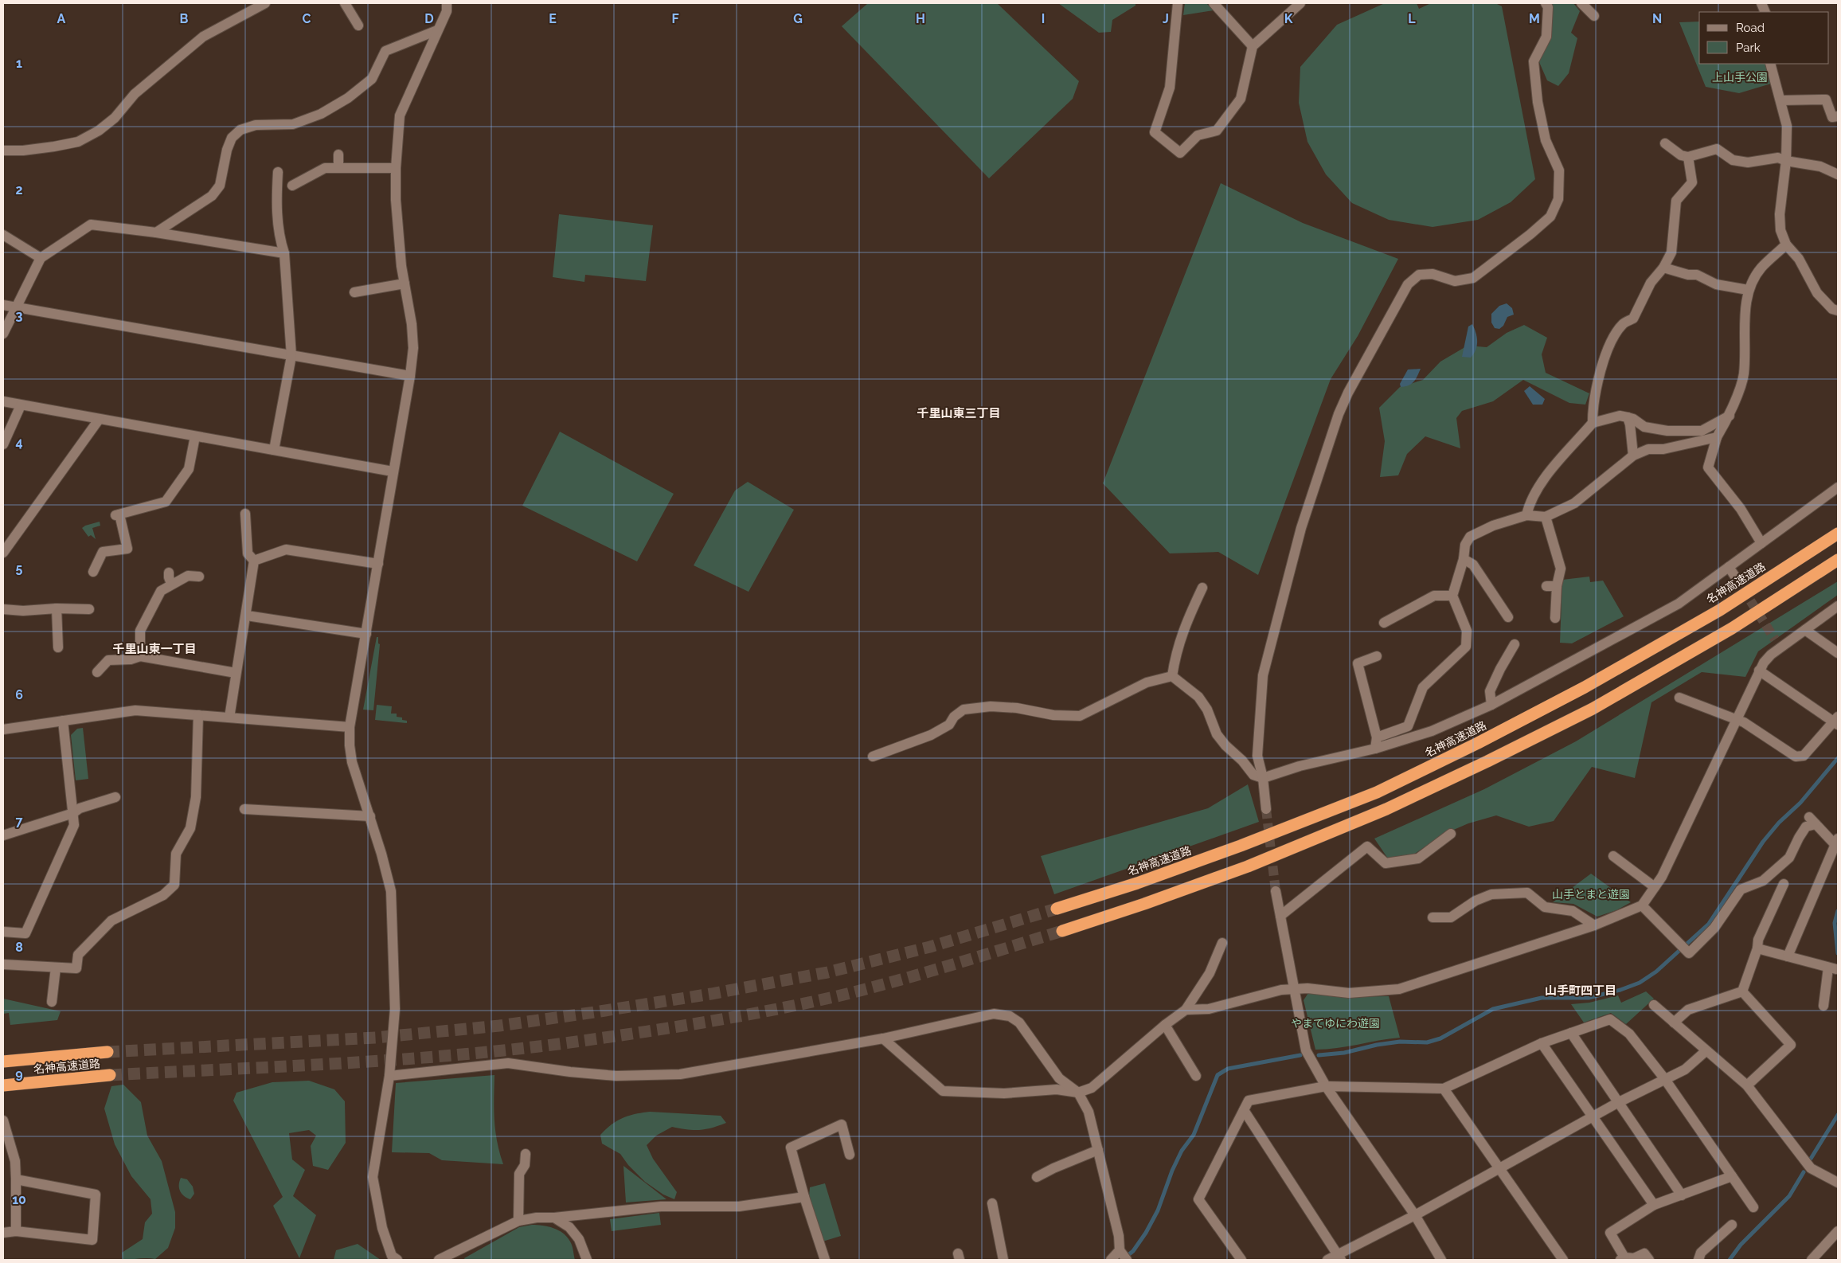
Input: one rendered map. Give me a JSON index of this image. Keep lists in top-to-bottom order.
{
  "streets": {
    "highway": ["名神高速道路"]
  },
  "districts": ["千里山東三丁目", "千里山東一丁目", "山手町四丁目"],
  "parks": ["上山手公園", "山手とまと遊園", "やまてゆにわ遊園"],
  "legend": ["Road", "Park"],
  "grid": {
    "columns": [
      "A",
      "B",
      "C",
      "D",
      "E",
      "F",
      "G",
      "H",
      "I",
      "J",
      "K",
      "L",
      "M",
      "N"
    ],
    "rows": [
      "1",
      "2",
      "3",
      "4",
      "5",
      "6",
      "7",
      "8",
      "9",
      "10"
    ]
  }
}
